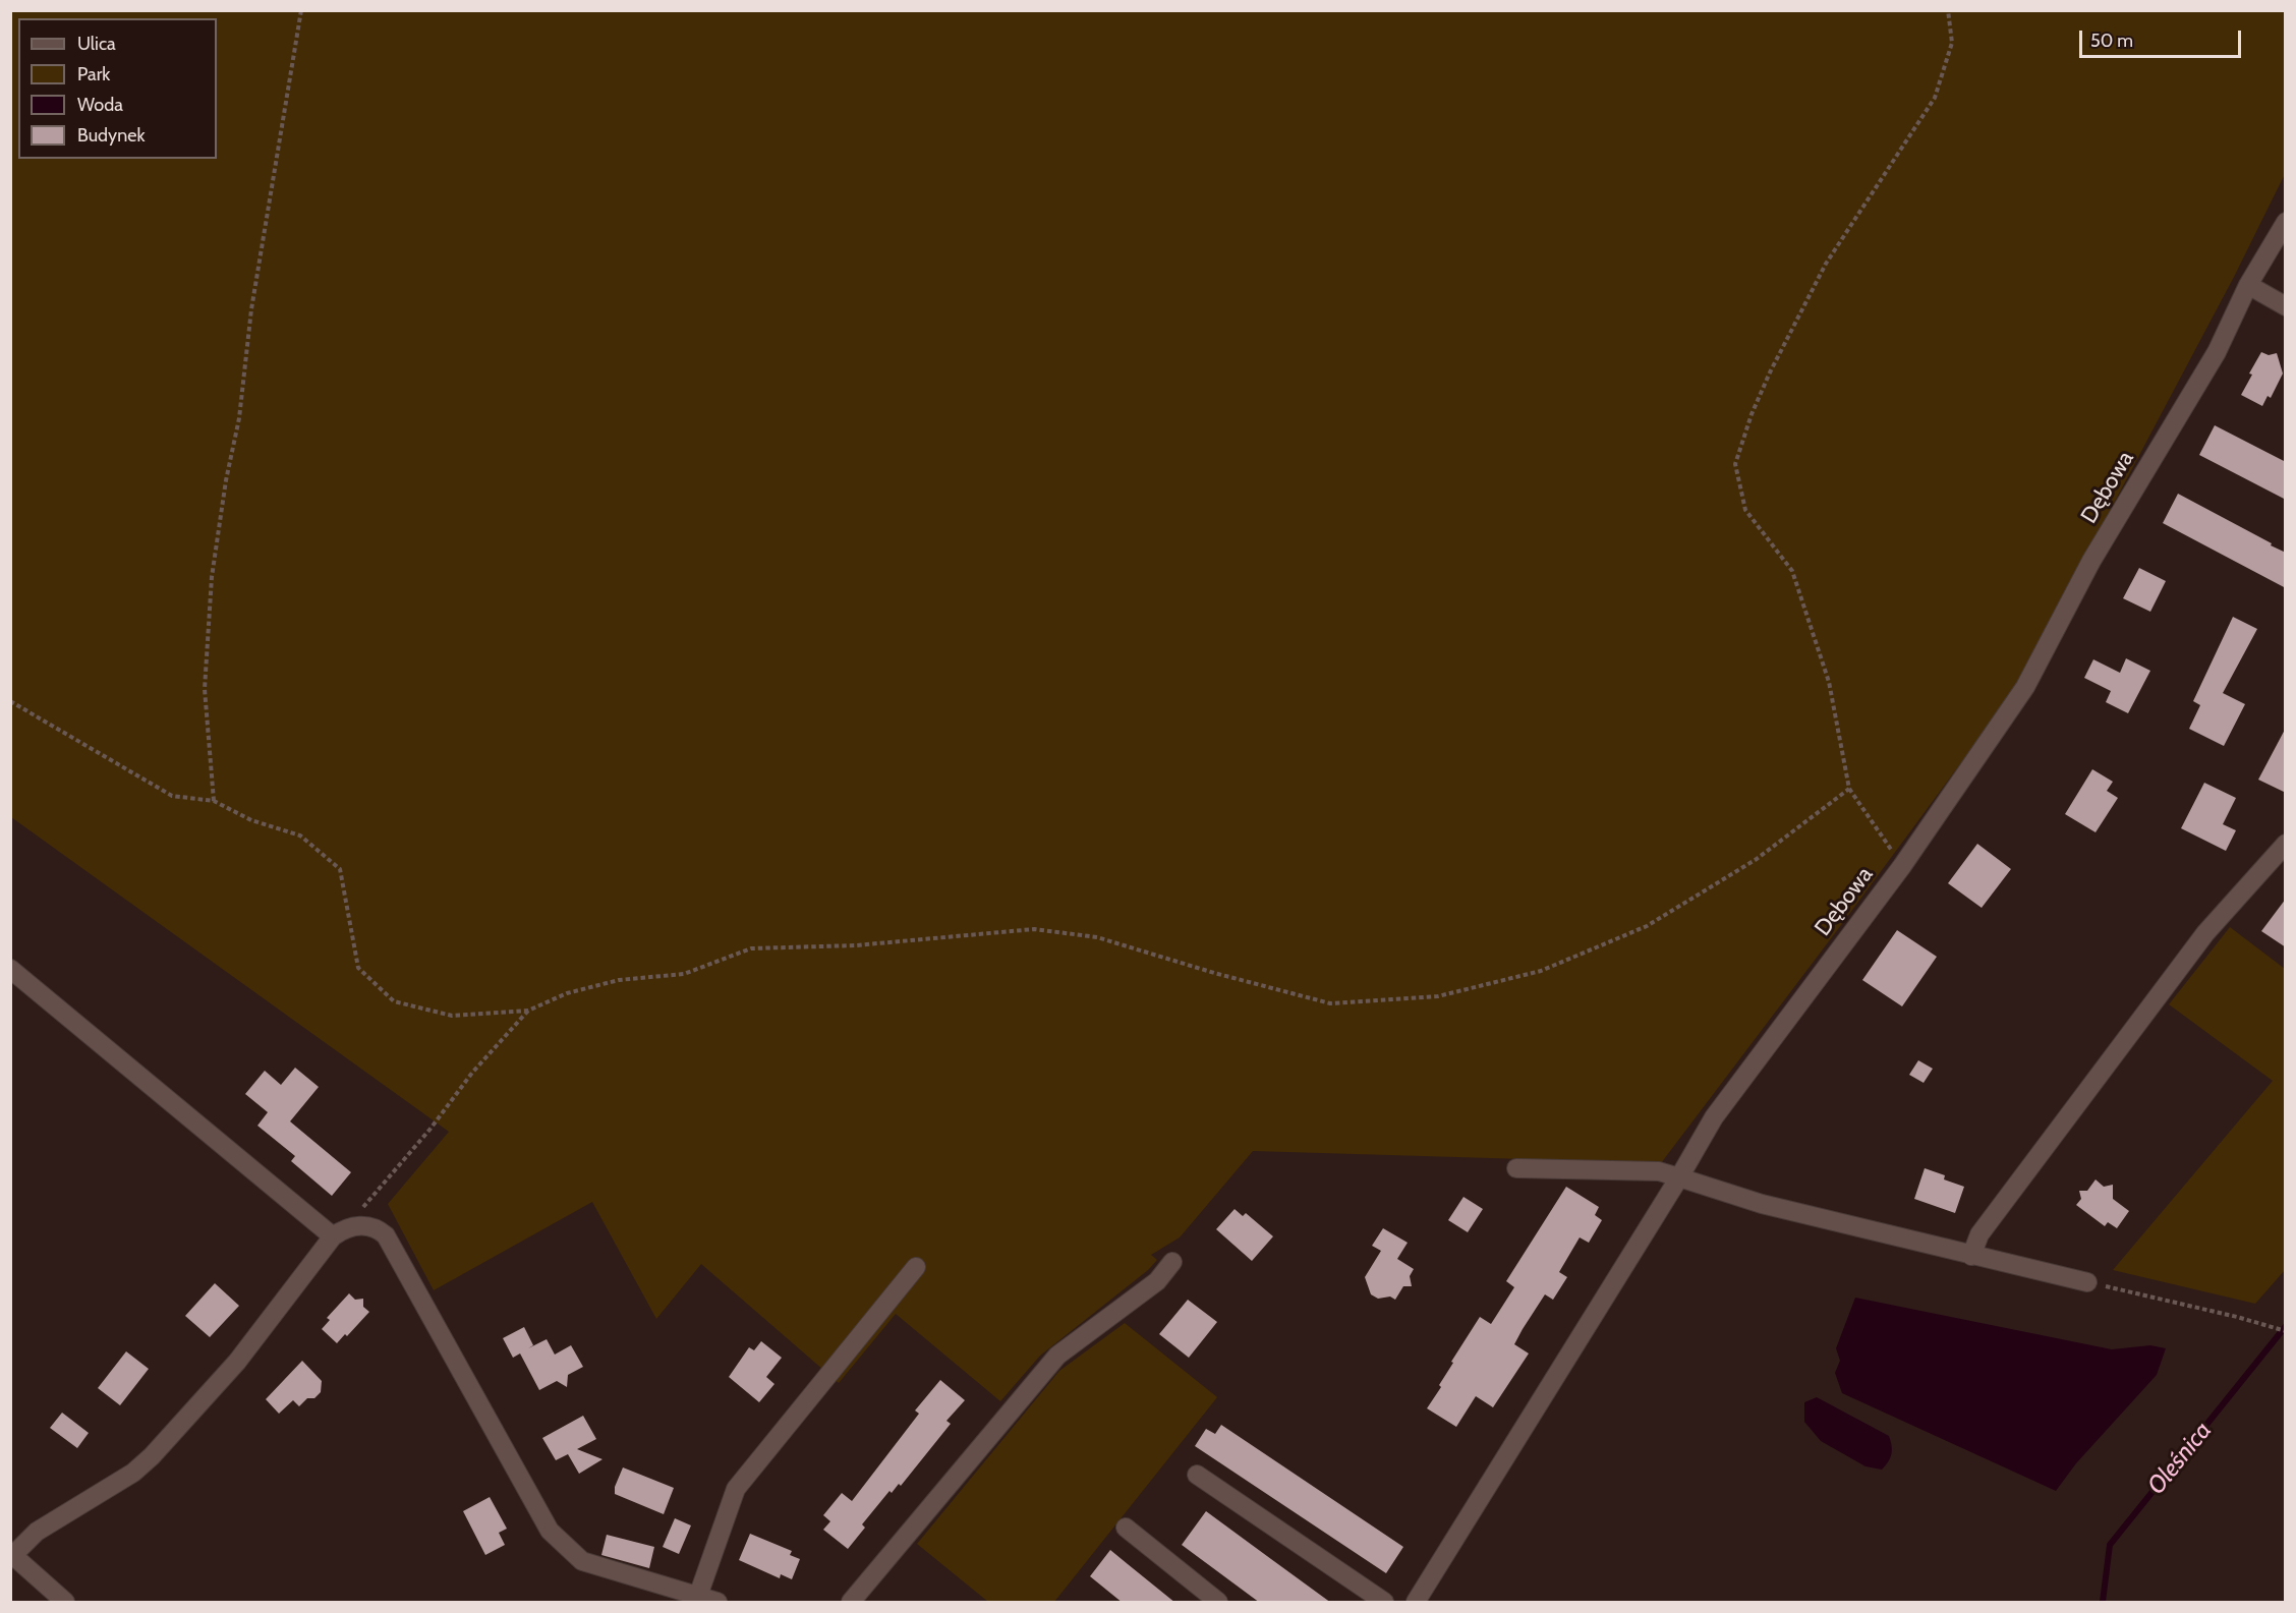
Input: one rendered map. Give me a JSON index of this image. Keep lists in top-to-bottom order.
{
  "streets": {
    "street": ["Dębowa"]
  },
  "water": ["Oleśnica"],
  "legend": [
    "Ulica",
    "Park",
    "Woda",
    "Budynek"
  ],
  "scale_bar": "50 m"
}
